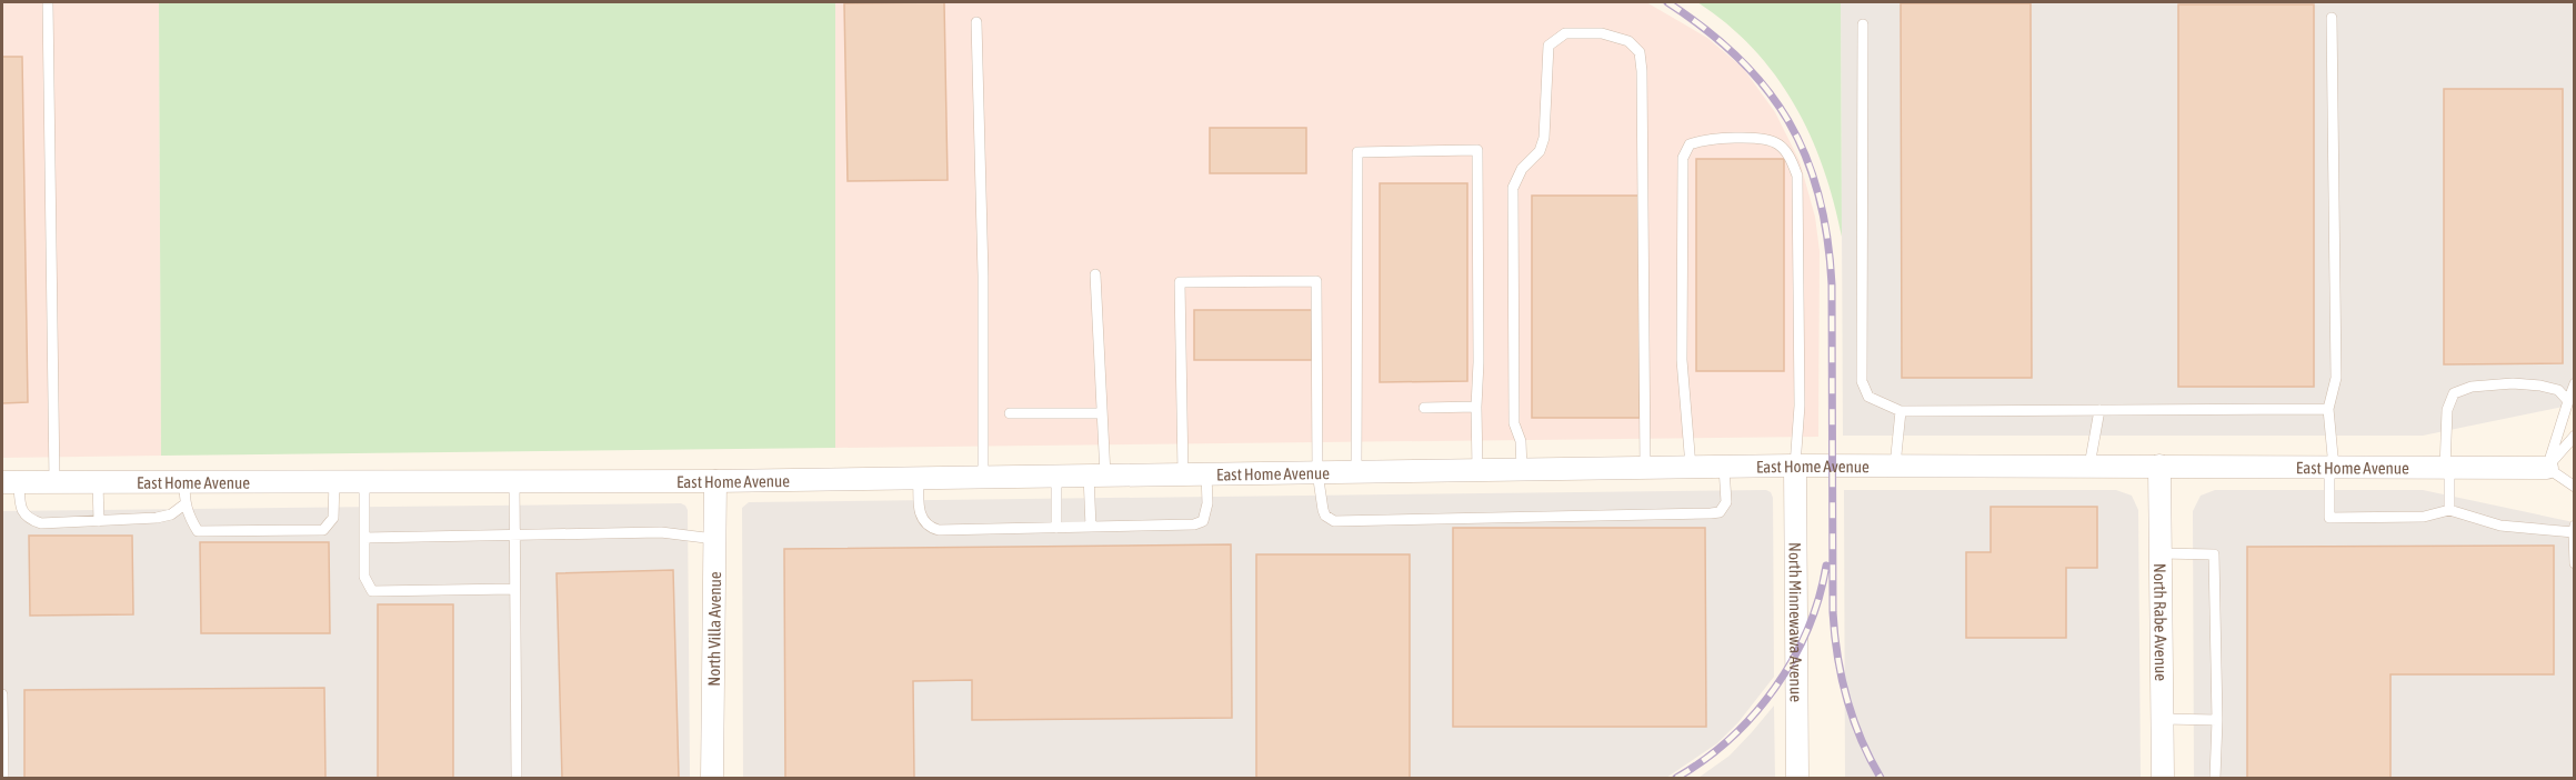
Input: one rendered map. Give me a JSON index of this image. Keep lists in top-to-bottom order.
{
  "streets": {
    "street": [
      "East Home Avenue",
      "North Minnewawa Avenue",
      "North Rabe Avenue",
      "North Villa Avenue"
    ]
  },
  "crossings": [
    ["East Home Avenue", "North Minnewawa Avenue"],
    ["East Home Avenue", "North Rabe Avenue"],
    ["East Home Avenue", "North Villa Avenue"]
  ]
}
